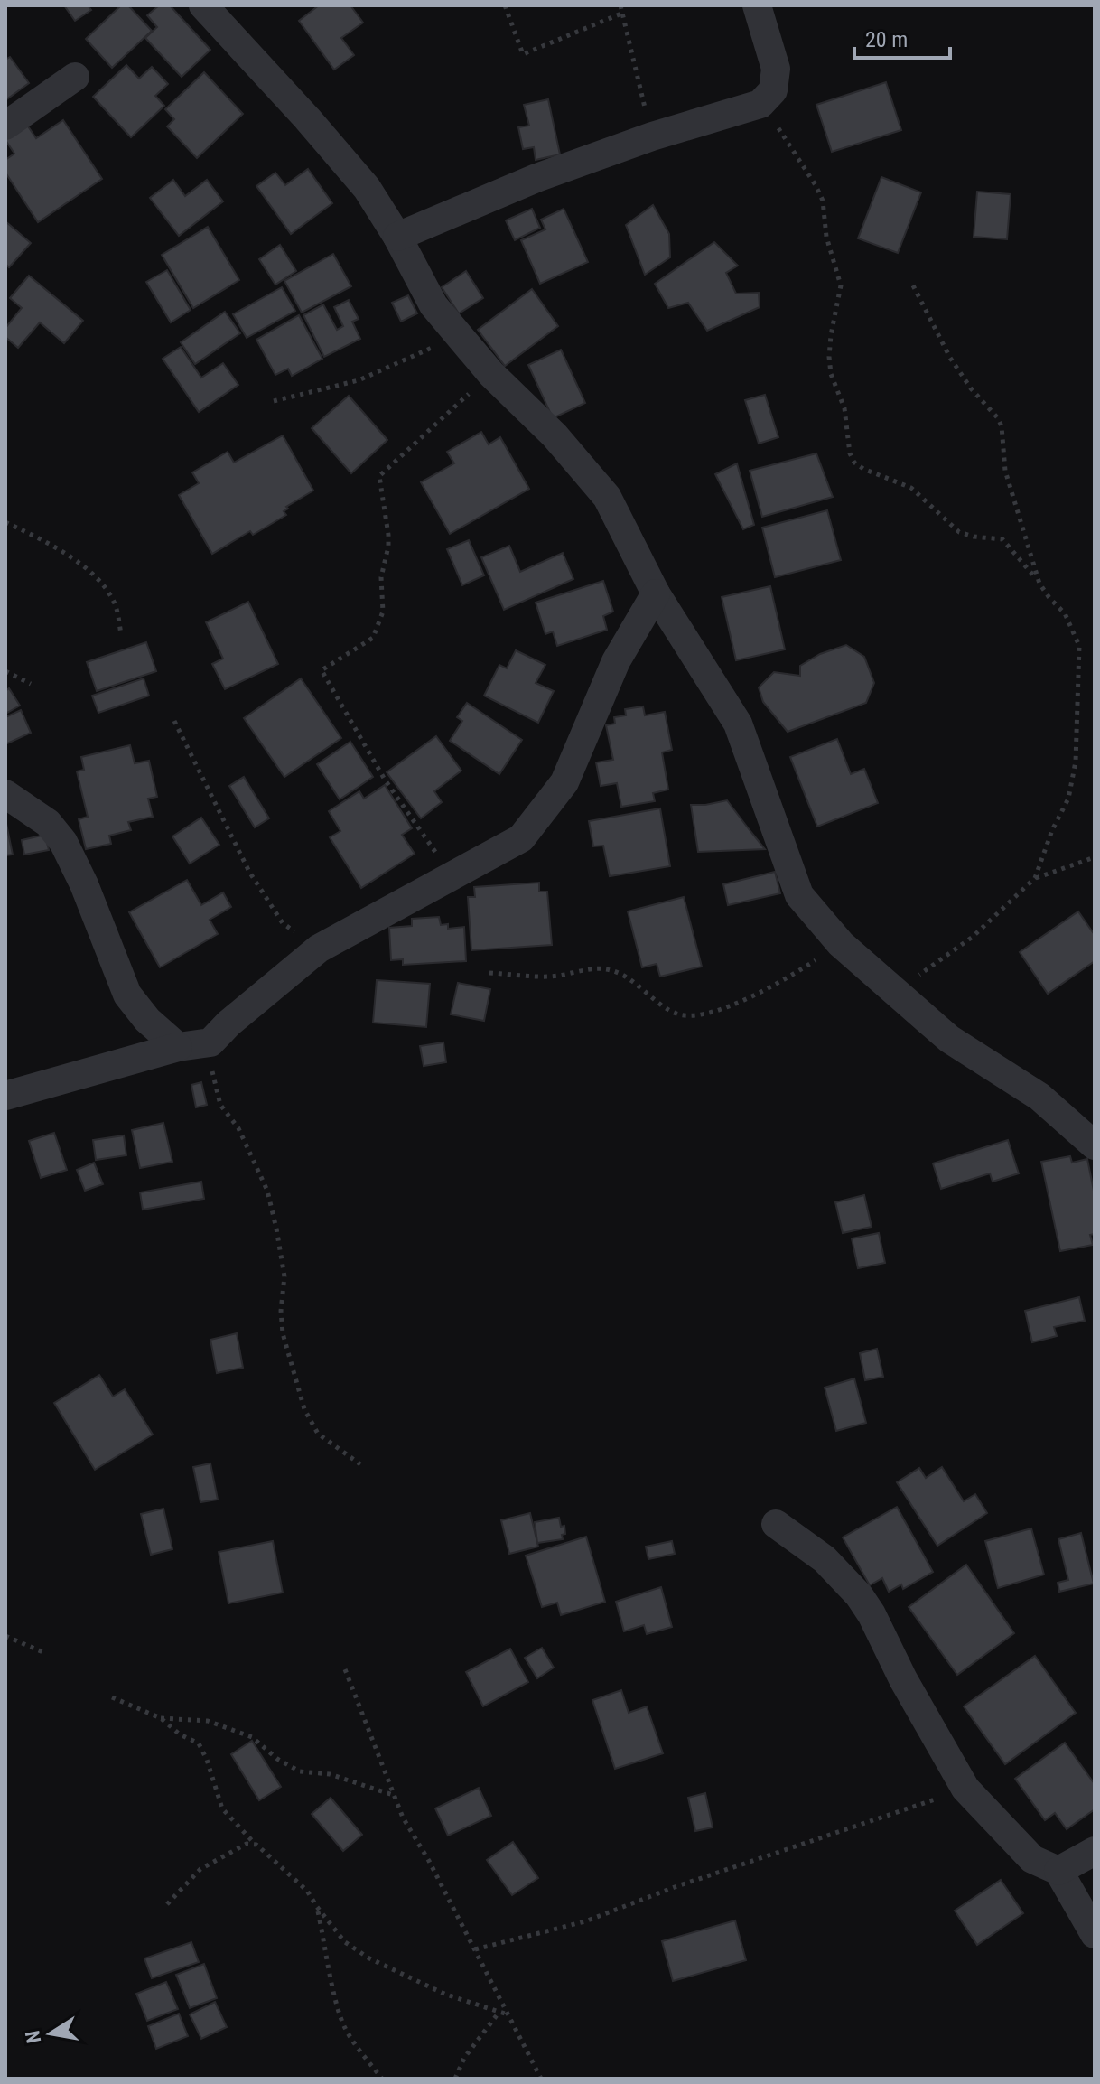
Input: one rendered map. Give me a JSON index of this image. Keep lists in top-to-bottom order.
{
  "scale_bar": "20 m",
  "north": "left"
}
